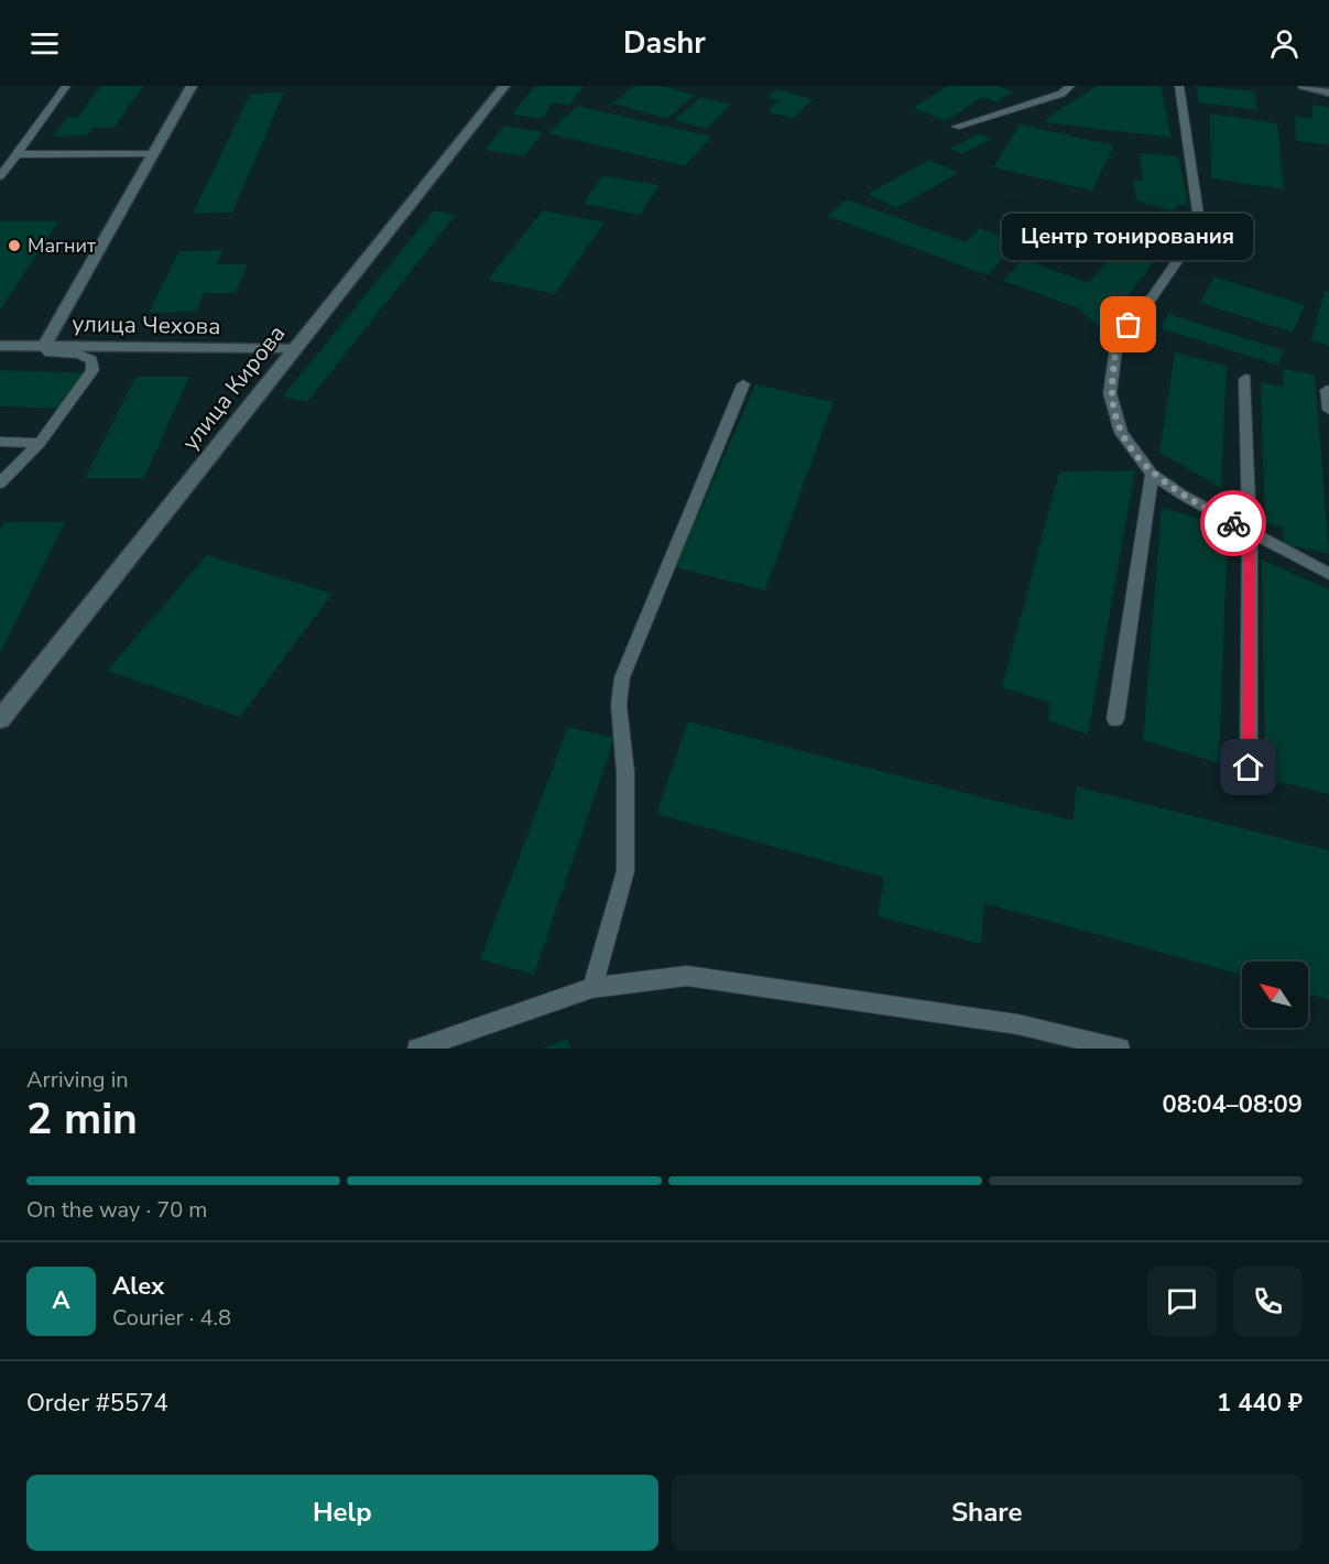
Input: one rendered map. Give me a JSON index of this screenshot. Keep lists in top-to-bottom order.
{
  "streets": {
    "street": ["улица Чехова", "улица Кирова"]
  },
  "crossings": [
    ["улица Чехова", "улица Кирова"]
  ],
  "places": ["Магнит", "Центр тонирования"],
  "north": "top left",
  "page": {
    "header": "Dashr",
    "bubble": "Центр тонирования",
    "heading": ["2 min", "Arriving in", "08:04–08:09"],
    "panel": [
      "Alex",
      "Courier · 4.8",
      "Order #5574",
      "1 440 ₽"
    ],
    "bar": "On the way · 70 m",
    "round": "A",
    "buttons": ["Help", "Share"]
  }
}
